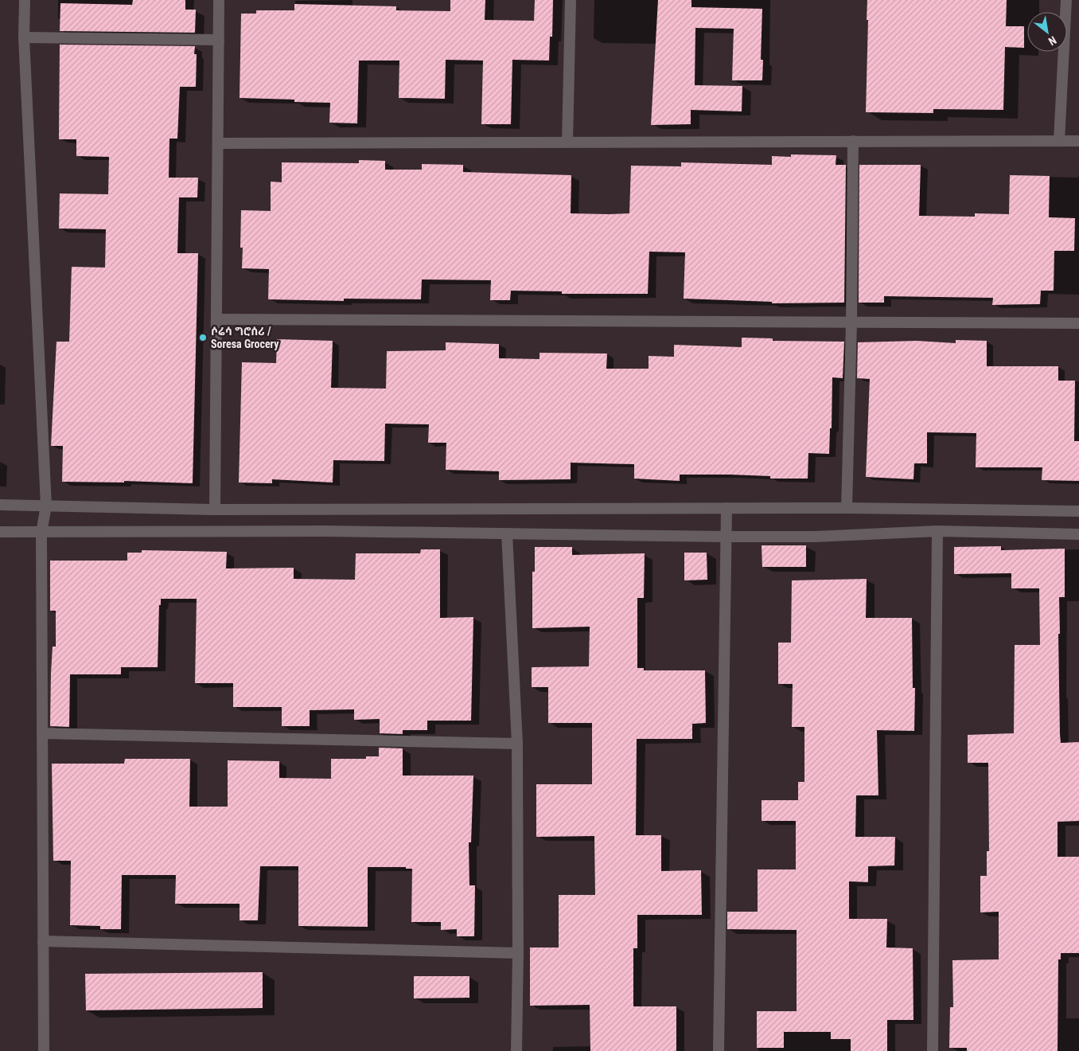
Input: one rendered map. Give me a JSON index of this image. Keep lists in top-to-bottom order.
{
  "places": ["ሶሬሳ ግሮሰሪ / Soresa Grocery"],
  "north": "bottom right"
}
